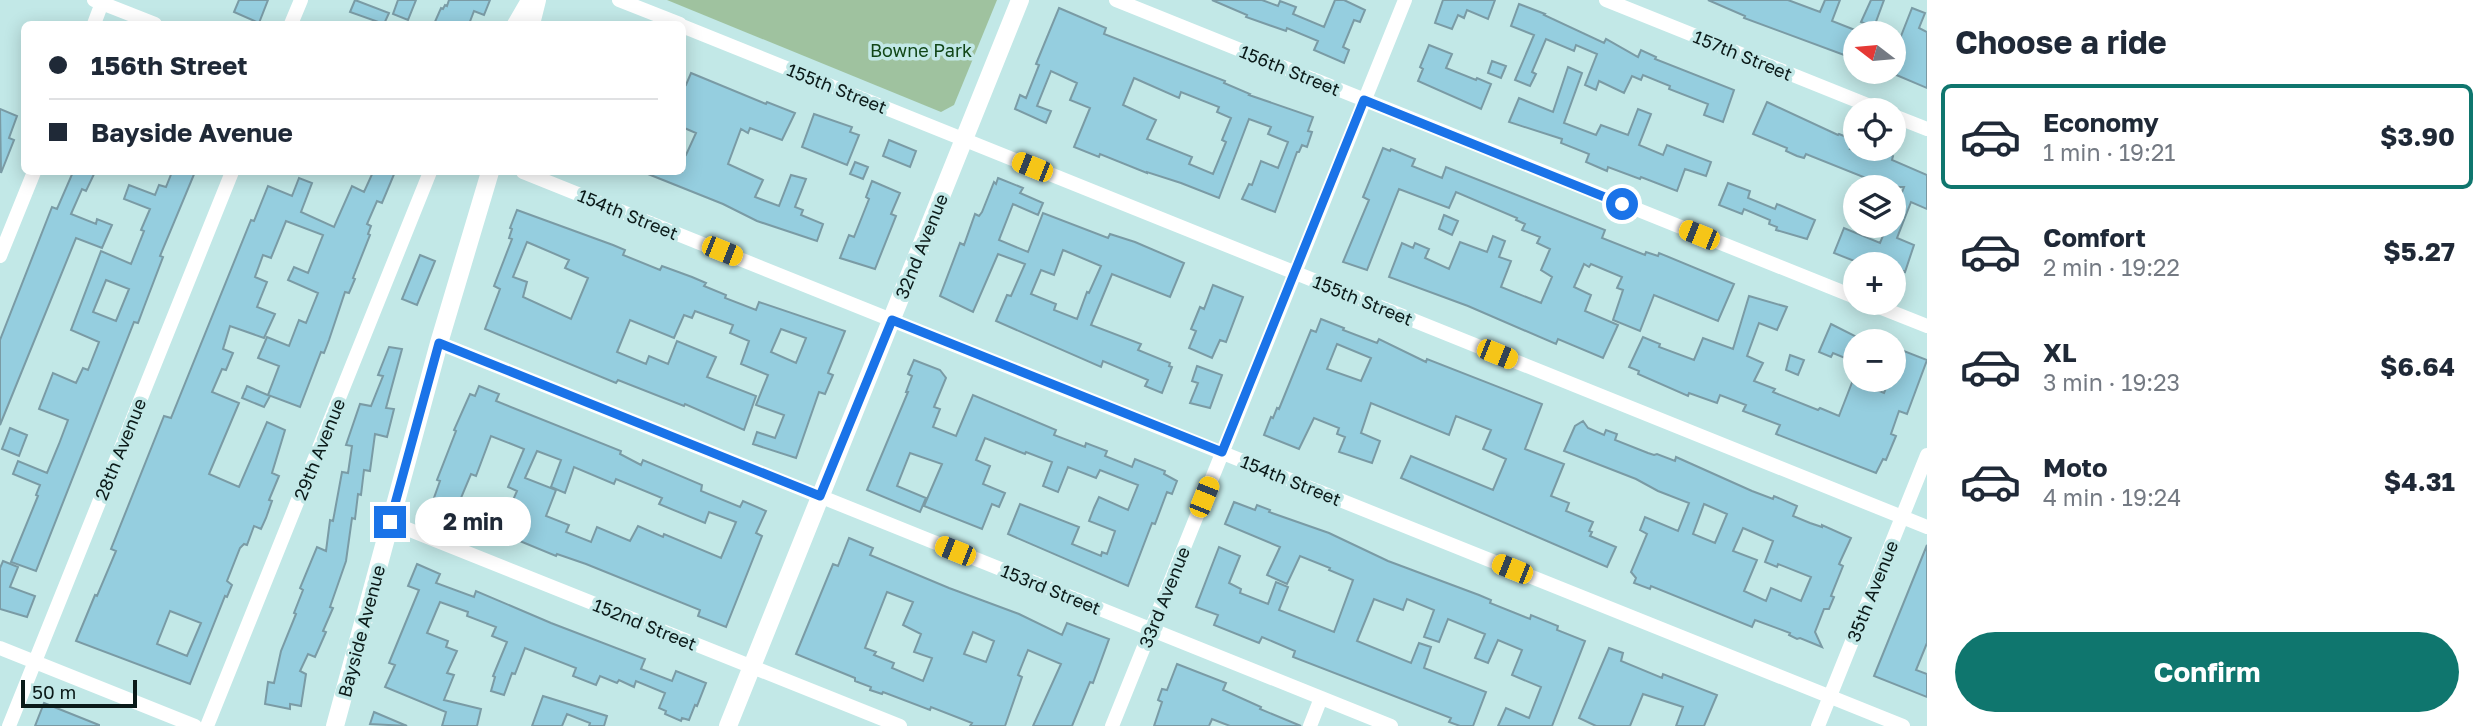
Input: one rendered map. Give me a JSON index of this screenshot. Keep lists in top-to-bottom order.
{
  "streets": {
    "street": [
      "157th Street",
      "156th Street",
      "155th Street",
      "154th Street",
      "32nd Avenue",
      "28th Avenue",
      "29th Avenue",
      "153rd Street",
      "35th Avenue",
      "33rd Avenue",
      "152nd Street",
      "Bayside Avenue"
    ]
  },
  "crossings": [
    ["156th Street", "33rd Avenue"],
    ["155th Street", "32nd Avenue"],
    ["155th Street", "35th Avenue"],
    ["155th Street", "33rd Avenue"],
    ["154th Street", "32nd Avenue"],
    ["154th Street", "35th Avenue"],
    ["154th Street", "33rd Avenue"],
    ["32nd Avenue", "153rd Street"],
    ["32nd Avenue", "152nd Street"],
    ["153rd Street", "33rd Avenue"],
    ["153rd Street", "Bayside Avenue"],
    ["152nd Street", "Bayside Avenue"]
  ],
  "parks": ["Bowne Park"],
  "scale_bar": "50 m",
  "north": "left",
  "page": {
    "heading": "Choose a ride",
    "map_buttons": ["+", "−"],
    "banner": ["156th Street", "Bayside Avenue"],
    "list": [
      {
        "name": "Economy",
        "note": "1 min · 19:21",
        "value": "$3.90"
      },
      {
        "name": "Comfort",
        "note": "2 min · 19:22",
        "value": "$5.27"
      },
      {
        "name": "XL",
        "note": "3 min · 19:23",
        "value": "$6.64"
      },
      {
        "name": "Moto",
        "note": "4 min · 19:24",
        "value": "$4.31"
      }
    ],
    "bubble": "2 min",
    "buttons": "Confirm",
    "scale": "50 m"
  }
}
